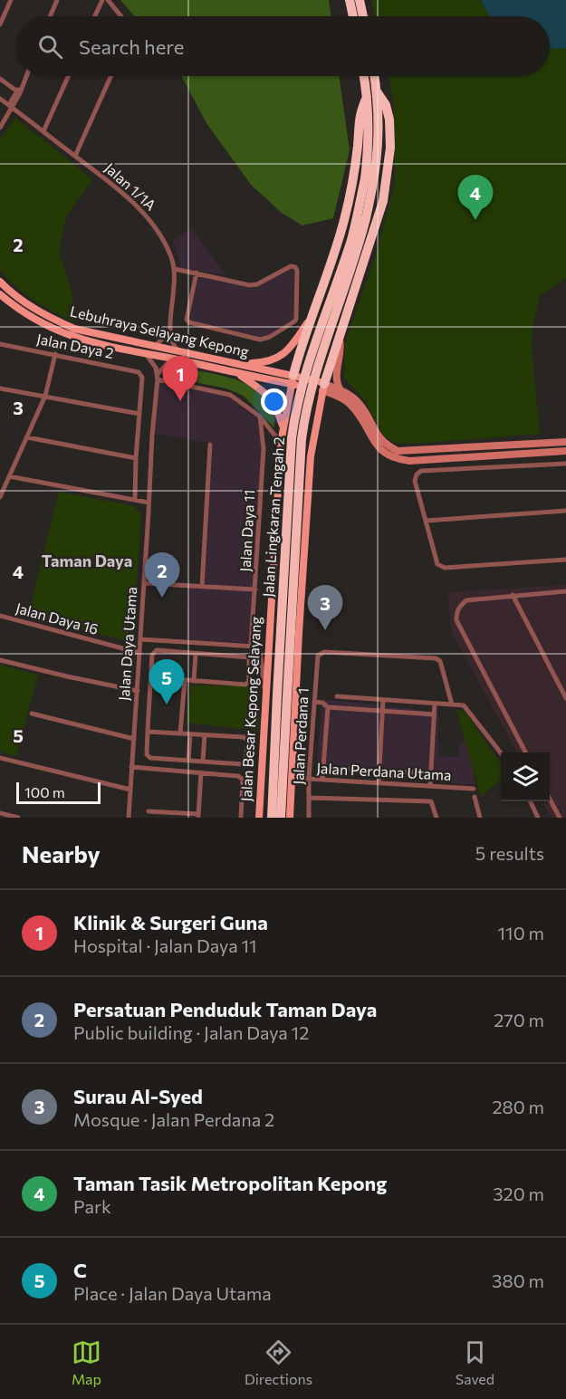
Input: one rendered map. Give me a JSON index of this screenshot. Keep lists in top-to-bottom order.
{
  "streets": {
    "highway": ["Jalan Lingkaran Tengah 2"],
    "main road": ["Lebuhraya Selayang Kepong", "Jalan Besar Kepong Selayang"],
    "street": [
      "Jalan 1/1A",
      "Jalan Daya 2",
      "Jalan Daya 11",
      "Jalan Daya 16",
      "Jalan Daya Utama",
      "Jalan Perdana 1",
      "Jalan Perdana Utama"
    ]
  },
  "crossings": [
    ["Lebuhraya Selayang Kepong", "Jalan Besar Kepong Selayang"],
    ["Jalan Daya 16", "Jalan Daya Utama"],
    ["Jalan Perdana 1", "Jalan Perdana Utama"]
  ],
  "districts": ["Taman Daya"],
  "scale_bar": "100 m",
  "page": {
    "search": "Search here",
    "pins": [
      "4",
      "1",
      "2",
      "3",
      "5"
    ],
    "scale": "100 m",
    "heading": ["Nearby", "5 results"],
    "list": [
      {
        "mark": "1",
        "name": "Klinik & Surgeri Guna",
        "note": "Hospital · Jalan Daya 11",
        "value": "110 m"
      },
      {
        "mark": "2",
        "name": "Persatuan Penduduk Taman Daya",
        "note": "Public building · Jalan Daya 12",
        "value": "270 m"
      },
      {
        "mark": "3",
        "name": "Surau Al-Syed",
        "note": "Mosque · Jalan Perdana 2",
        "value": "280 m"
      },
      {
        "mark": "4",
        "name": "Taman Tasik Metropolitan Kepong",
        "note": "Park",
        "value": "320 m"
      },
      {
        "mark": "5",
        "name": "C",
        "note": "Place · Jalan Daya Utama",
        "value": "380 m"
      }
    ],
    "nav": ["Map", "Directions", "Saved"]
  },
  "grid": {
    "rows": [
      "2",
      "3",
      "4",
      "5"
    ]
  }
}
